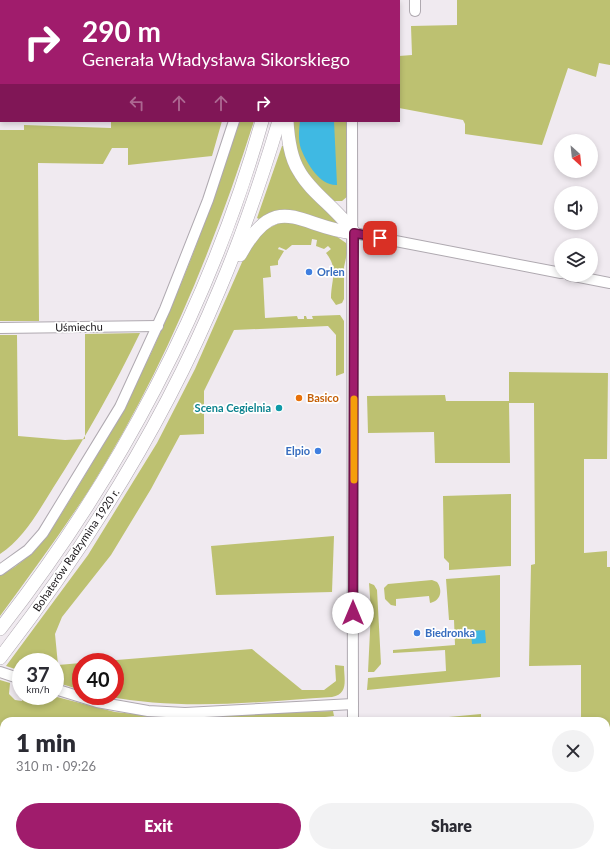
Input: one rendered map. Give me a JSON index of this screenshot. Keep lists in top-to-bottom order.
{
  "streets": {
    "main road": ["Bohaterów Radzymina 1920 r."],
    "street": ["Uśmiechu"]
  },
  "places": [
    "Orlen",
    "Basico",
    "Scena Cegielnia",
    "Elpio",
    "Biedronka"
  ],
  "north": "bottom right",
  "page": {
    "turn": ["290 m", "Generała Władysława Sikorskiego"],
    "speed": "37 km/h",
    "limit": "40",
    "heading": ["1 min", "310 m · 09:26"],
    "buttons": ["Exit", "Share"]
  }
}
